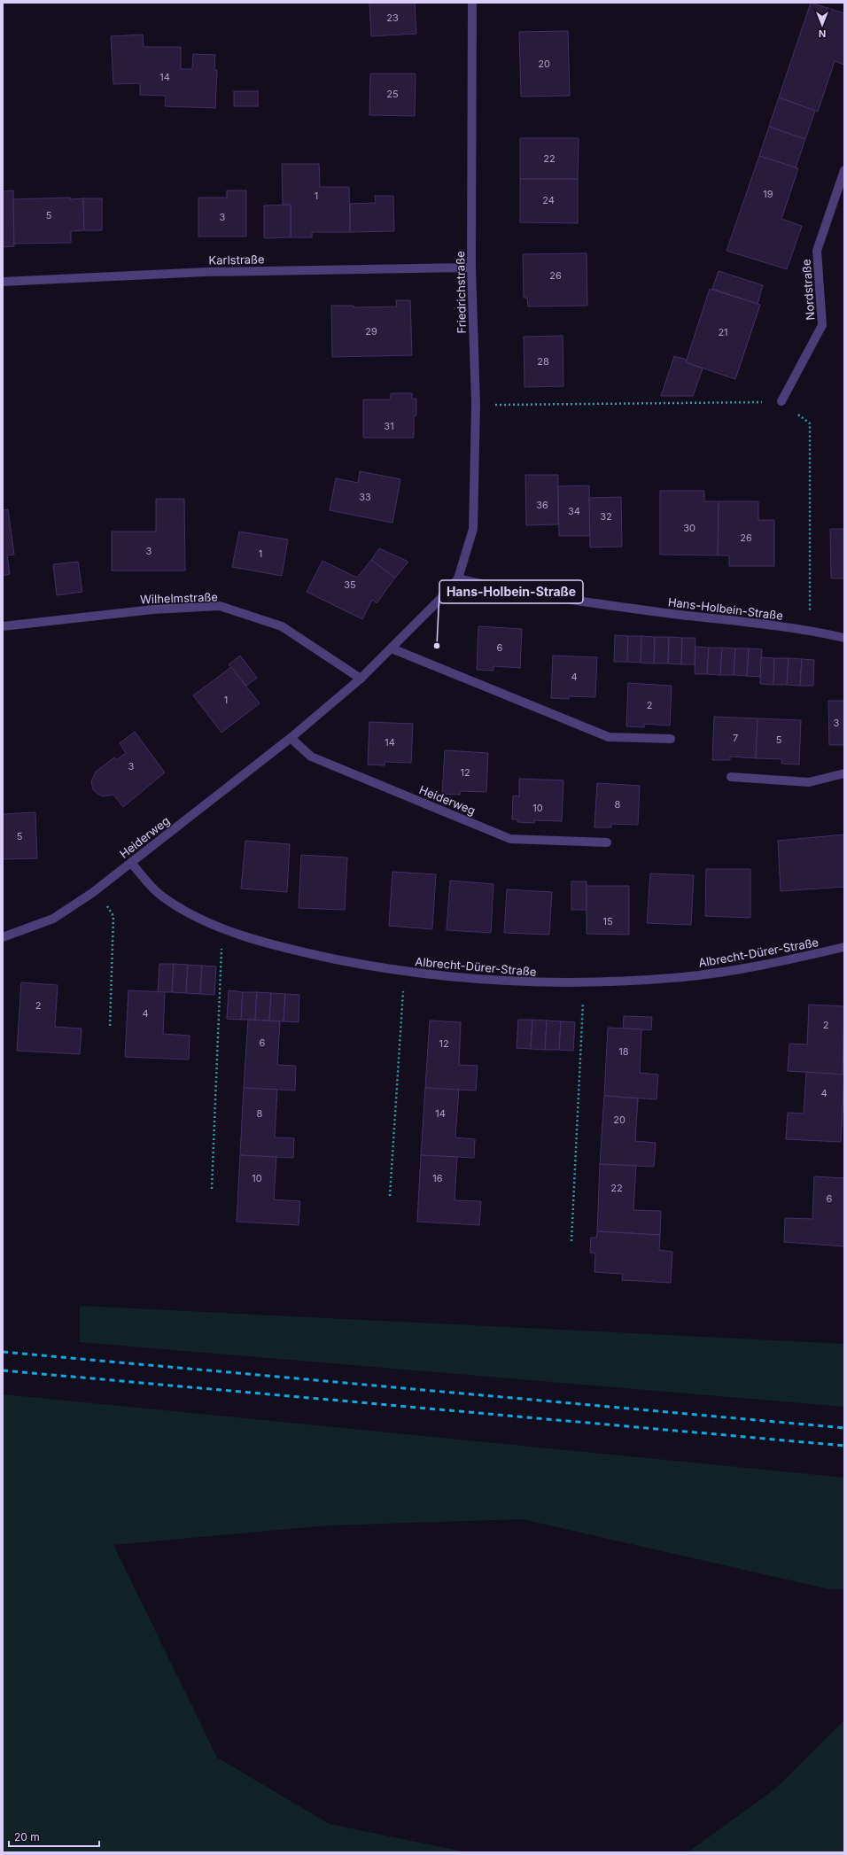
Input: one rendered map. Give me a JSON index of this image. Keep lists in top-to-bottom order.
{
  "streets": {
    "street": [
      "Karlstraße",
      "Nordstraße",
      "Friedrichstraße",
      "Wilhelmstraße",
      "Hans-Holbein-Straße",
      "Heiderweg",
      "Albrecht-Dürer-Straße"
    ]
  },
  "crossings": [
    ["Karlstraße", "Friedrichstraße"],
    ["Friedrichstraße", "Hans-Holbein-Straße"],
    ["Friedrichstraße", "Heiderweg"],
    ["Wilhelmstraße", "Heiderweg"],
    ["Hans-Holbein-Straße", "Heiderweg"],
    ["Heiderweg", "Albrecht-Dürer-Straße"]
  ],
  "places": ["Hans-Holbein-Straße"],
  "house_numbers": [
    "23",
    "20",
    "14",
    "25",
    "22",
    "19",
    "1",
    "24",
    "5",
    "3",
    "26",
    "29",
    "21",
    "28",
    "31",
    "33",
    "36",
    "34",
    "32",
    "30",
    "26",
    "3",
    "1",
    "35",
    "6",
    "4",
    "1",
    "2",
    "3",
    "7",
    "5",
    "14",
    "3",
    "12",
    "8",
    "10",
    "5",
    "15",
    "2",
    "4",
    "2",
    "6",
    "12",
    "18",
    "4",
    "8",
    "14",
    "20",
    "10",
    "16",
    "22",
    "6"
  ],
  "scale_bar": "20 m",
  "north": "bottom"
}
